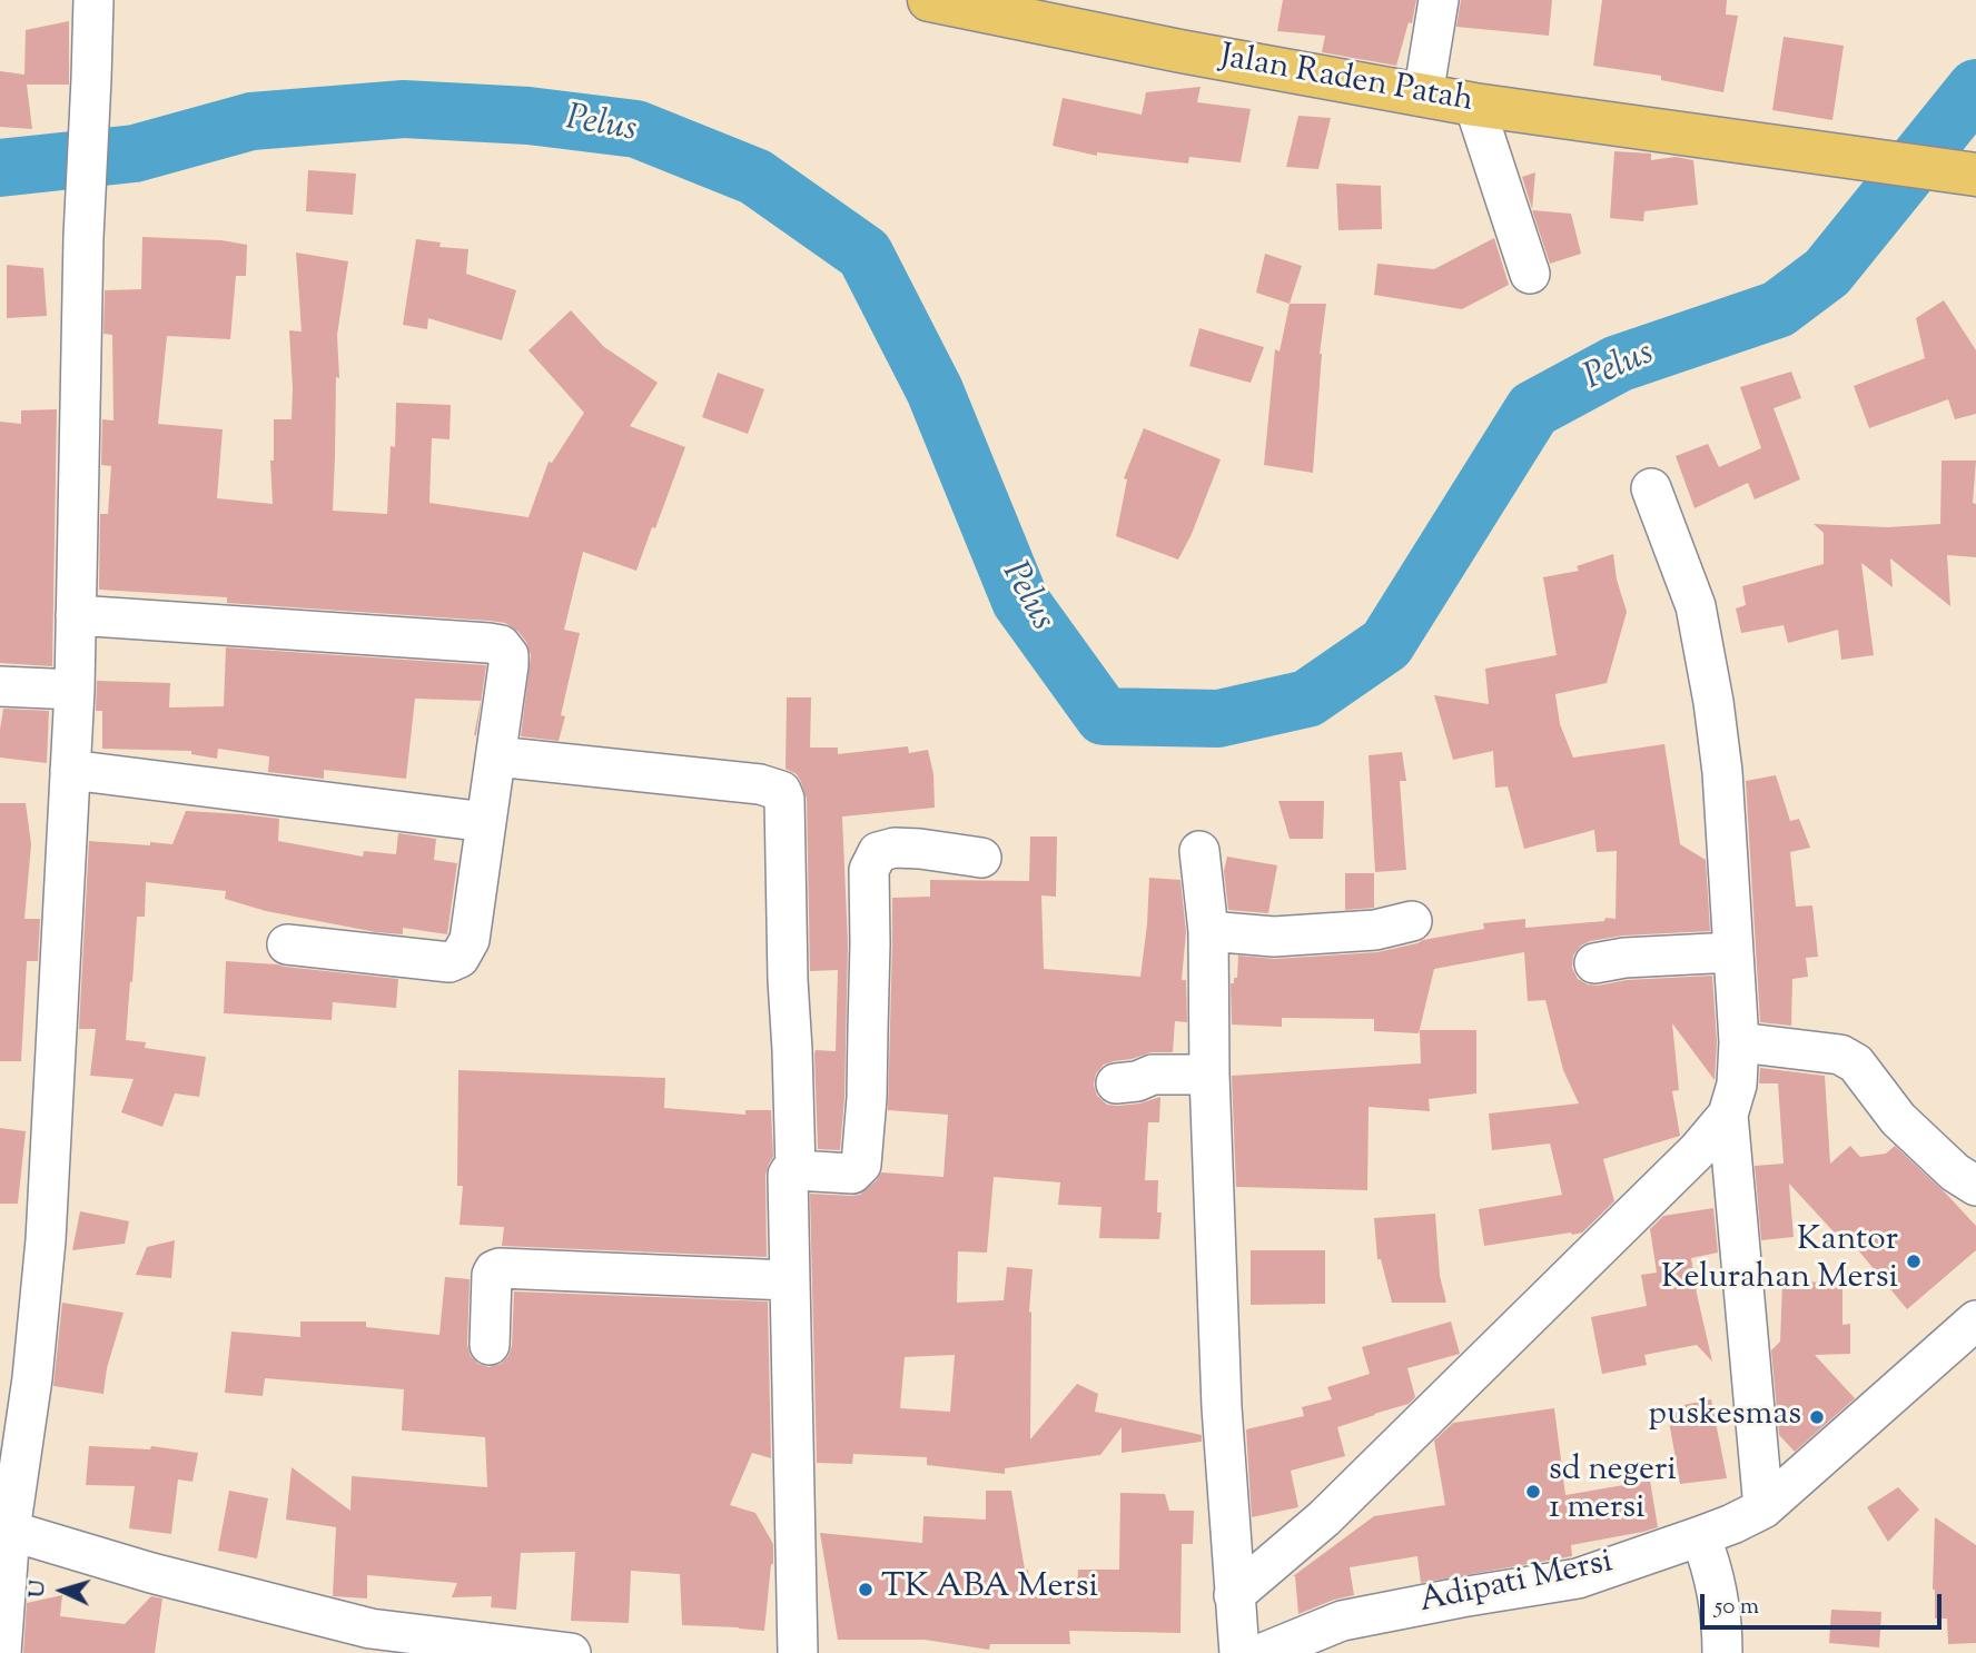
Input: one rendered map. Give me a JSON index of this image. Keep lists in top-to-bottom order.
{
  "streets": {
    "main road": ["Jalan Raden Patah"],
    "street": ["Adipati Mersi"]
  },
  "water": ["Pelus"],
  "places": [
    "Kantor Kelurahan Mersi",
    "puskesmas",
    "sd negeri 1 mersi",
    "TK ABA Mersi"
  ],
  "scale_bar": "50 m",
  "north": "left"
}
